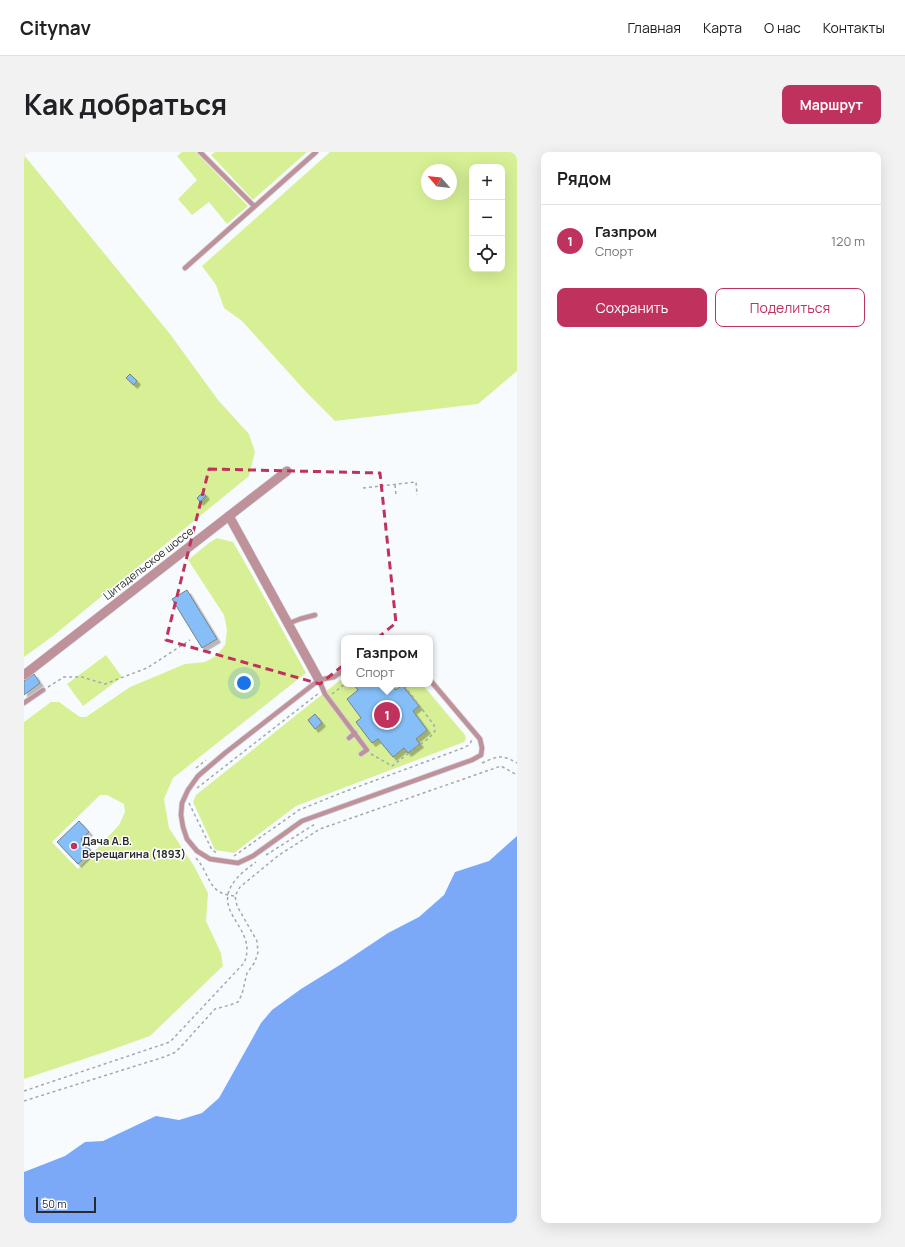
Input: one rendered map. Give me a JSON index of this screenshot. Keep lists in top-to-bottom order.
{
  "streets": {
    "street": ["Цитадельское шоссе"]
  },
  "places": ["Дача А.В. Верещагина (1893)"],
  "scale_bar": "50 m",
  "north": "top left",
  "page": {
    "header": "Citynav",
    "nav": [
      "Главная",
      "Карта",
      "О нас",
      "Контакты"
    ],
    "title": "Как добраться",
    "buttons": [
      "Маршрут",
      ["Сохранить", "Поделиться"]
    ],
    "heading": "Рядом",
    "map_buttons": ["+", "−"],
    "list": [
      {
        "mark": "1",
        "name": "Газпром",
        "note": "Спорт",
        "value": "120 m"
      }
    ],
    "popup": ["Газпром", "Спорт"],
    "pins": "1",
    "scale": "50 m"
  }
}
